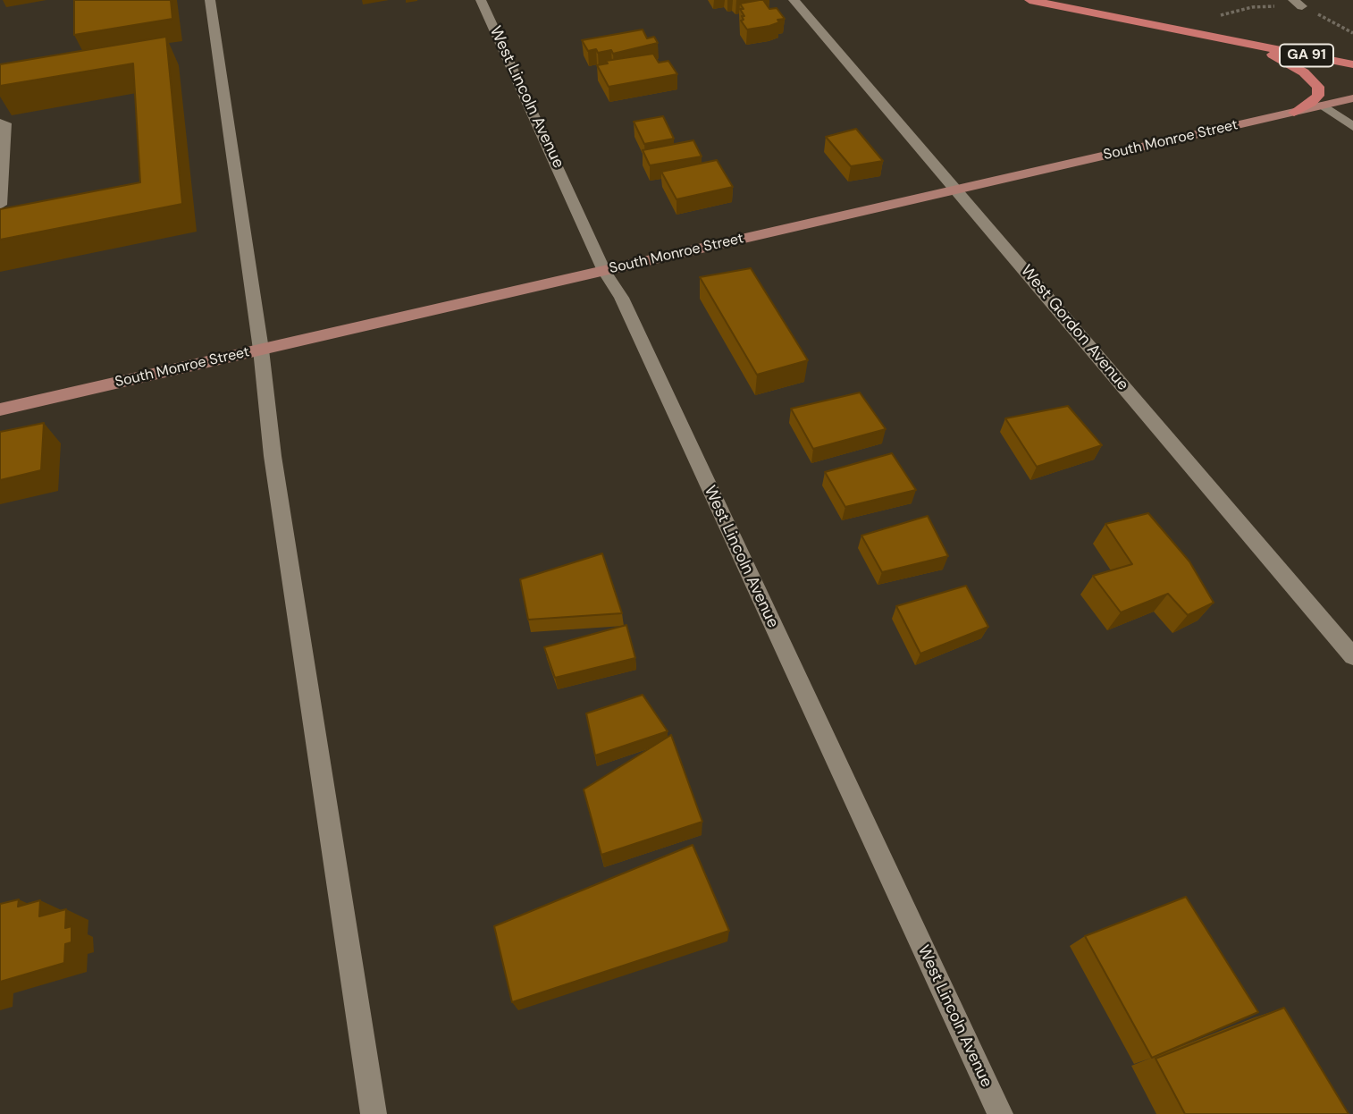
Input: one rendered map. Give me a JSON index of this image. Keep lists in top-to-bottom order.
{
  "streets": {
    "main road": ["GA 91", "South Monroe Street"],
    "street": ["West Lincoln Avenue", "West Gordon Avenue"]
  },
  "crossings": [
    ["West Lincoln Avenue", "South Monroe Street"],
    ["South Monroe Street", "West Gordon Avenue"]
  ]
}
